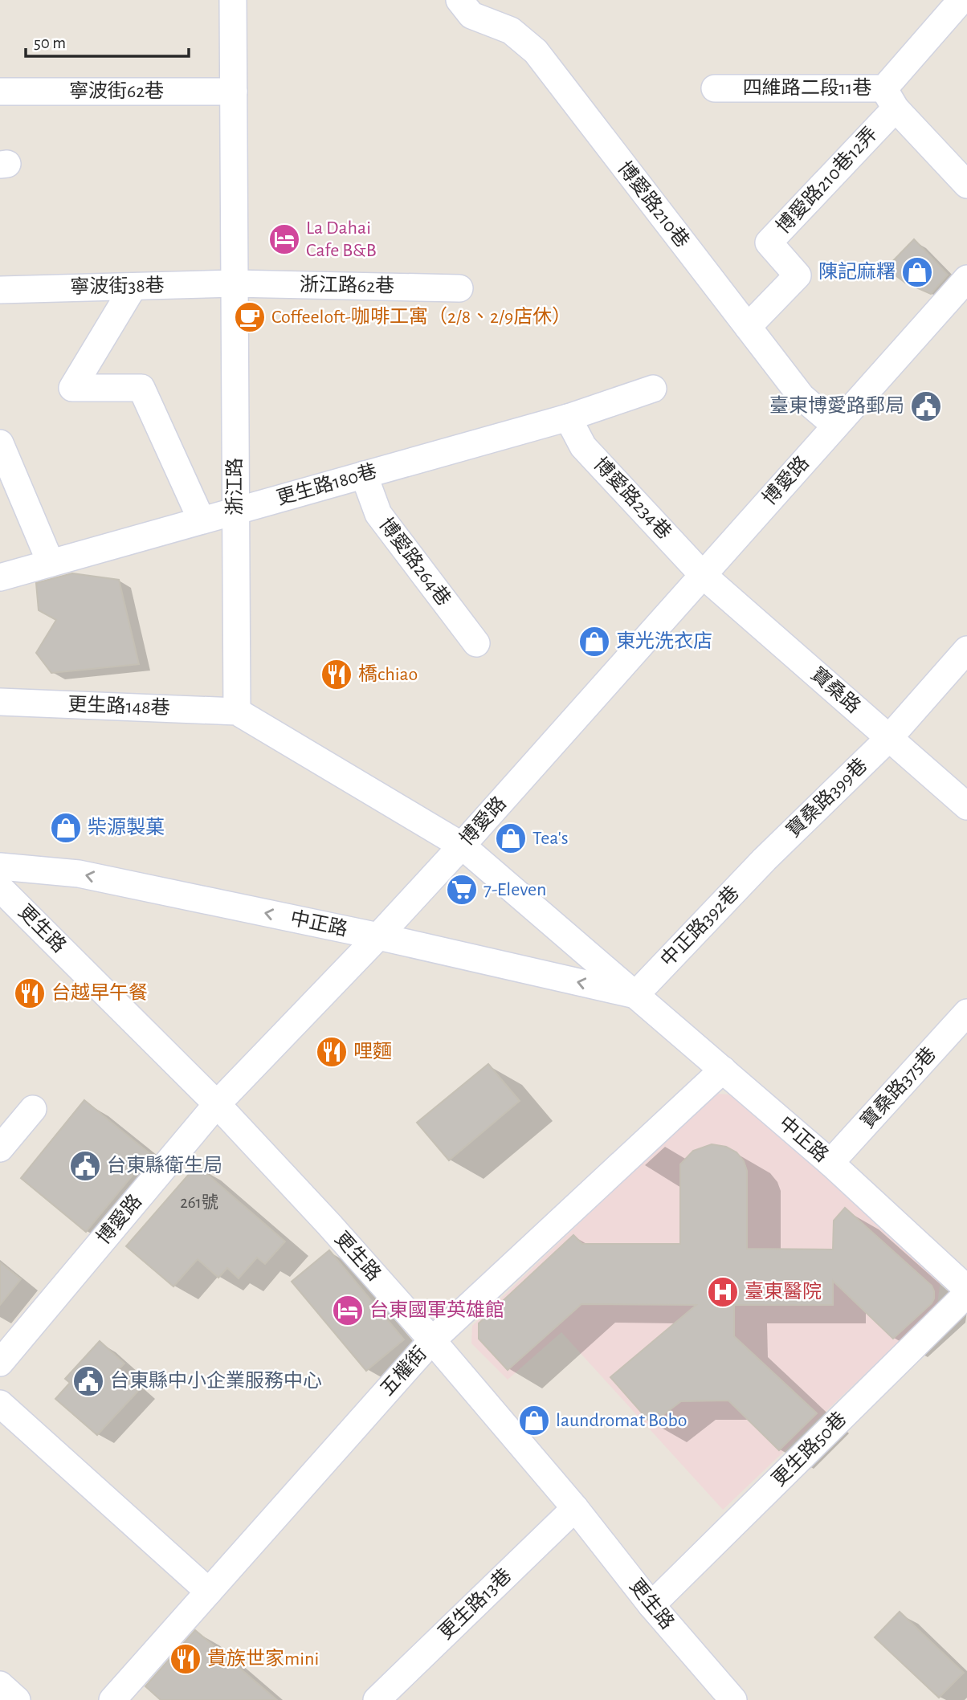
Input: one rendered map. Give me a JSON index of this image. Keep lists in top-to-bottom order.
{
  "streets": {
    "street": [
      "四維路二段11巷",
      "寧波街62巷",
      "博愛路210巷12弄",
      "博愛路210巷",
      "浙江路62巷",
      "寧波街38巷",
      "博愛路",
      "更生路180巷",
      "浙江路",
      "博愛路234巷",
      "博愛路264巷",
      "寶桑路",
      "更生路148巷",
      "寶桑路399巷",
      "中正路",
      "中正路392巷",
      "更生路",
      "寶桑路375巷",
      "五權街",
      "更生路50巷",
      "更生路13巷"
    ]
  },
  "crossings": [
    ["四維路二段11巷", "博愛路210巷12弄"],
    ["寧波街62巷", "浙江路"],
    ["博愛路210巷12弄", "博愛路210巷"],
    ["博愛路210巷", "博愛路"],
    ["浙江路62巷", "寧波街38巷"],
    ["浙江路62巷", "浙江路"],
    ["寧波街38巷", "浙江路"],
    ["博愛路", "博愛路234巷"],
    ["博愛路", "寶桑路"],
    ["博愛路", "中正路"],
    ["博愛路", "更生路"],
    ["更生路180巷", "浙江路"],
    ["更生路180巷", "博愛路234巷"],
    ["更生路180巷", "博愛路264巷"],
    ["浙江路", "更生路148巷"],
    ["博愛路234巷", "寶桑路"],
    ["寶桑路", "寶桑路399巷"],
    ["寶桑路399巷", "中正路392巷"],
    ["中正路", "中正路392巷"],
    ["中正路", "寶桑路375巷"],
    ["中正路", "五權街"],
    ["更生路", "五權街"],
    ["更生路", "更生路50巷"],
    ["更生路", "更生路13巷"]
  ],
  "places": {
    "hotel": ["La Dahai Cafe B&B", "台東國軍英雄館"],
    "shop": [
      "陳記麻糬",
      "東光洗衣店",
      "柴源製菓",
      "Tea's",
      "laundromat Bobo"
    ],
    "cafe": ["Coffeeloft-咖啡工寓（2/8、2/9店休）"],
    "public building": ["臺東博愛路郵局", "台東縣衛生局", "台東縣中小企業服務中心"],
    "restaurant": [
      "橋chiao",
      "台越早午餐",
      "哩麵",
      "貴族世家mini"
    ],
    "supermarket": ["7-Eleven"],
    "hospital": ["臺東醫院"]
  },
  "house_numbers": ["261號"],
  "scale_bar": "50 m"
}
